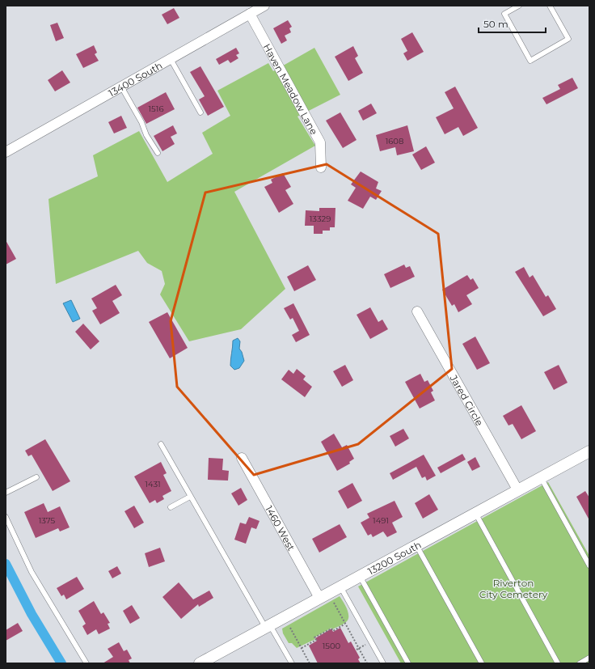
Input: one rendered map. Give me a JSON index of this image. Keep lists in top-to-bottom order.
{
  "streets": {
    "street": [
      "13400 South",
      "Haven Meadow Lane",
      "Jared Circle",
      "1460 West",
      "13200 South"
    ]
  },
  "crossings": [
    ["13400 South", "Haven Meadow Lane"],
    ["Jared Circle", "13200 South"],
    ["1460 West", "13200 South"]
  ],
  "parks": ["Riverton City Cemetery"],
  "house_numbers": [
    "1516",
    "1608",
    "13329",
    "1431",
    "1375",
    "1491",
    "1500"
  ],
  "scale_bar": "50 m"
}
